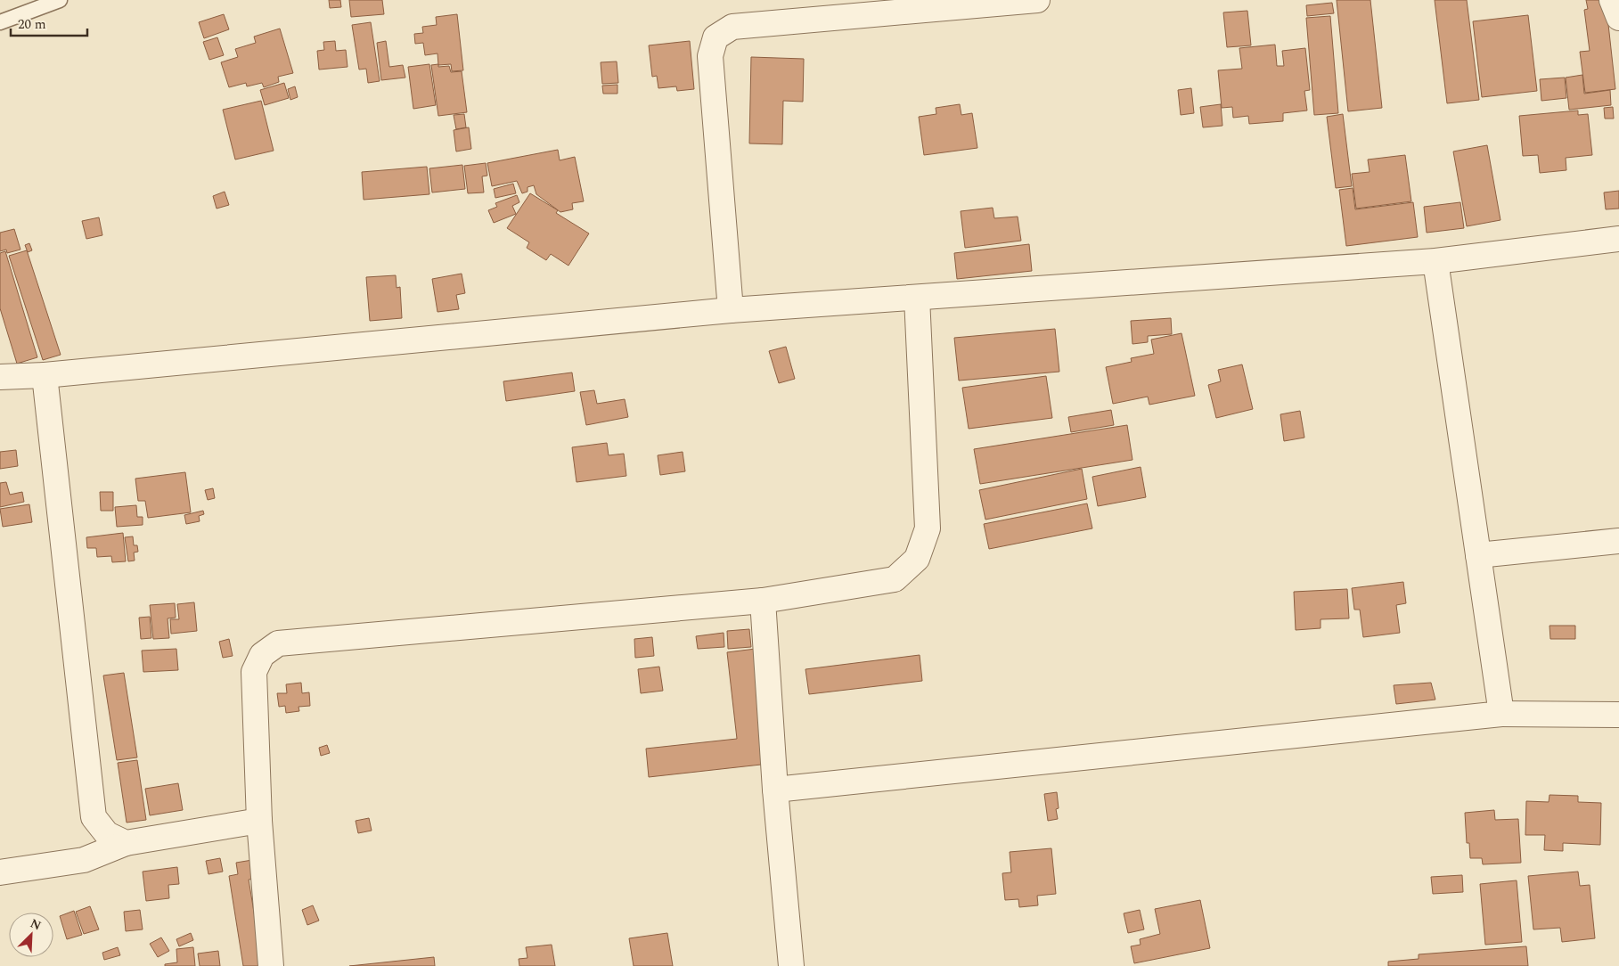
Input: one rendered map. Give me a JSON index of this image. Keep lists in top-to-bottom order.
{
  "scale_bar": "20 m",
  "north": "top right"
}
